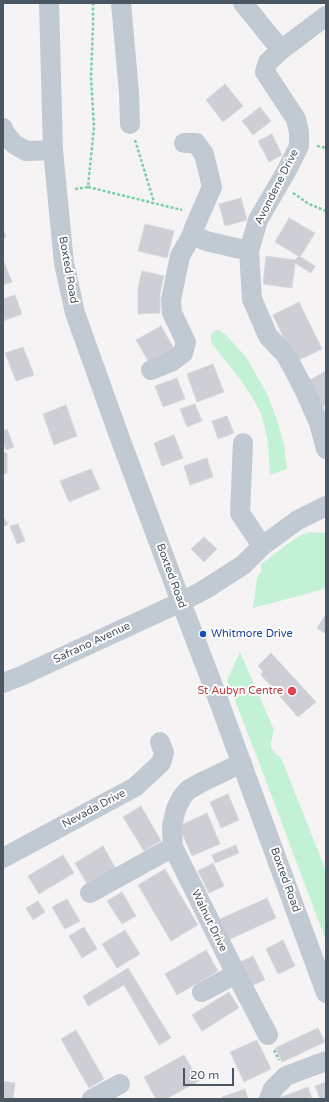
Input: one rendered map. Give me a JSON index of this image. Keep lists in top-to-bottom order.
{
  "streets": {
    "street": [
      "Avondene Drive",
      "Boxted Road",
      "Safrano Avenue",
      "Nevada Drive",
      "Walnut Drive"
    ]
  },
  "crossings": [
    ["Boxted Road", "Safrano Avenue"],
    ["Boxted Road", "Walnut Drive"]
  ],
  "places": ["Whitmore Drive", "St Aubyn Centre"],
  "scale_bar": "20 m"
}
